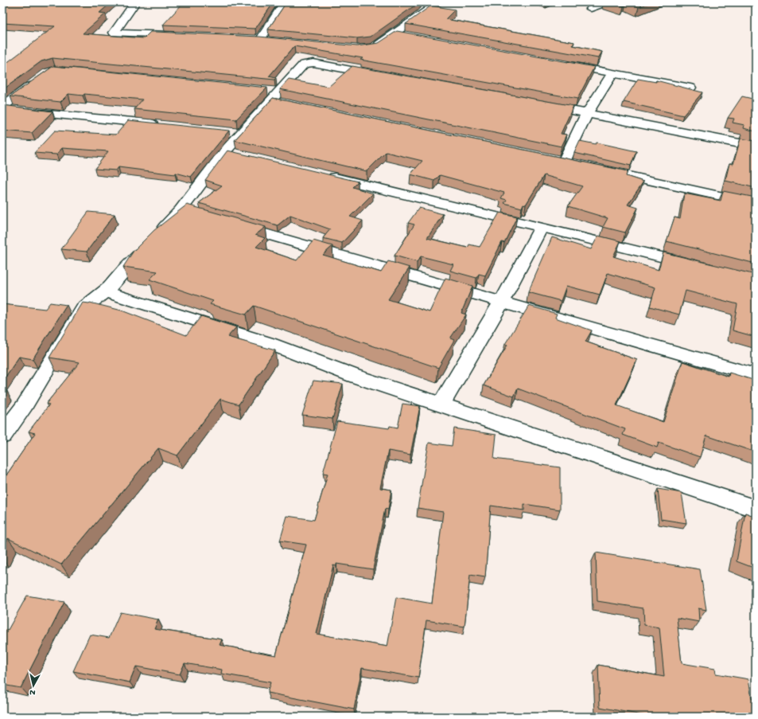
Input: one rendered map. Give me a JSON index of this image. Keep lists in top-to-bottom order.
{
  "north": "bottom"
}
